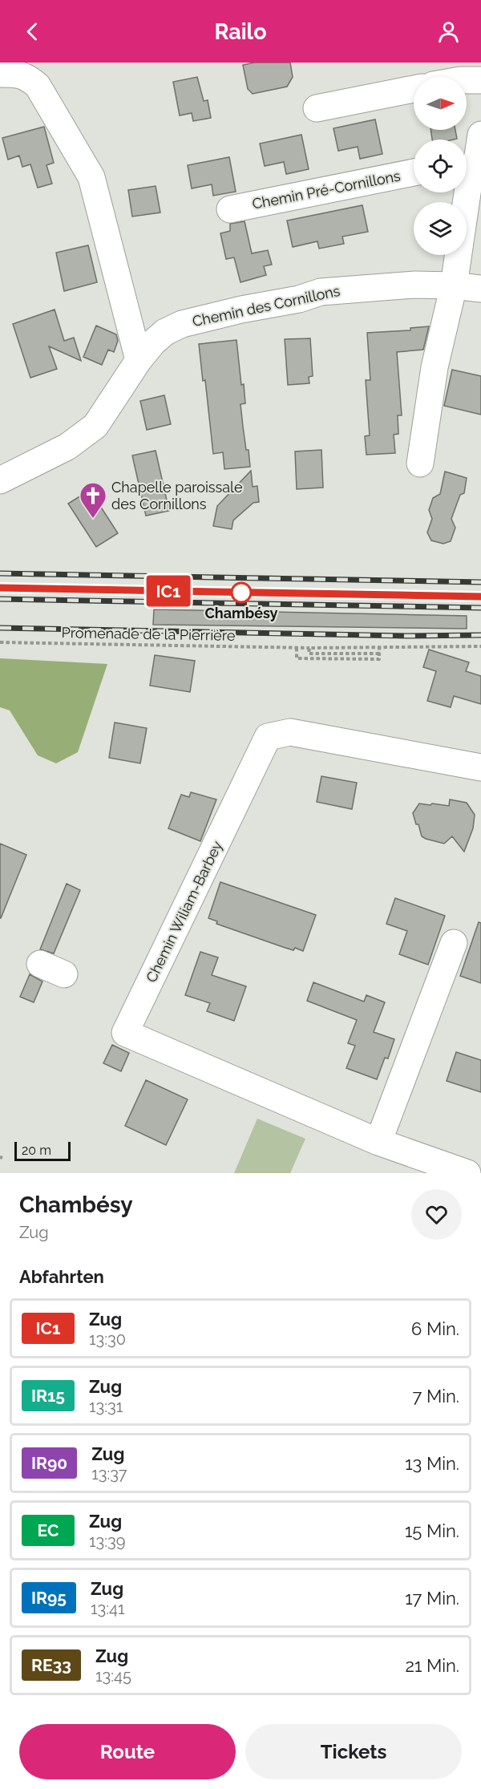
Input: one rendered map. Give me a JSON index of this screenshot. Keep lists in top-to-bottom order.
{
  "streets": {
    "street": ["Chemin Pré-Cornillons", "Chemin des Cornillons", "Chemin Wiliam-Barbey"],
    "path": ["Promenade de la Pierrière"]
  },
  "places": {
    "church": ["Chapelle paroissale des Cornillons"],
    "other": ["Chambésy"]
  },
  "scale_bar": "20 m",
  "north": "right",
  "page": {
    "header": "Railo",
    "on_map": "IC1",
    "scale": "20 m",
    "heading": [
      ["Chambésy", "Zug"],
      "Abfahrten"
    ],
    "list": [
      {
        "mark": "IC1",
        "name": "Zug",
        "note": "13:30",
        "value": "6 Min."
      },
      {
        "mark": "IR15",
        "name": "Zug",
        "note": "13:31",
        "value": "7 Min."
      },
      {
        "mark": "IR90",
        "name": "Zug",
        "note": "13:37",
        "value": "13 Min."
      },
      {
        "mark": "EC",
        "name": "Zug",
        "note": "13:39",
        "value": "15 Min."
      },
      {
        "mark": "IR95",
        "name": "Zug",
        "note": "13:41",
        "value": "17 Min."
      },
      {
        "mark": "RE33",
        "name": "Zug",
        "note": "13:45",
        "value": "21 Min."
      }
    ],
    "buttons": ["Route", "Tickets"]
  }
}
